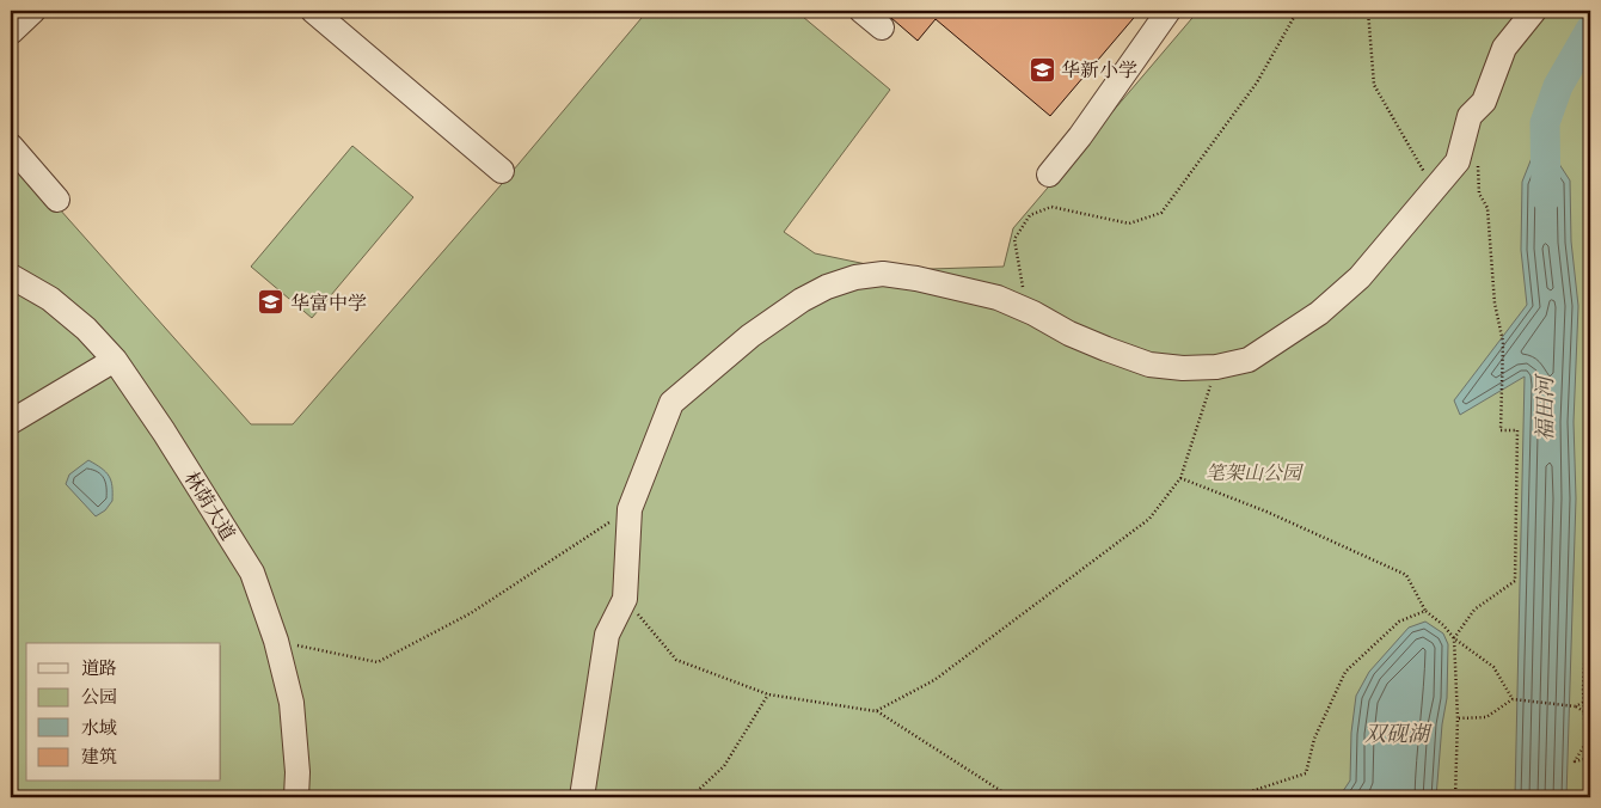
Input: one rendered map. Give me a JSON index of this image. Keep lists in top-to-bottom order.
{
  "streets": {
    "street": ["林荫大道"]
  },
  "water": ["福田河", "双砚湖"],
  "parks": ["笔架山公园"],
  "places": {
    "school or university": ["华新小学", "华富中学"]
  },
  "legend": [
    "道路",
    "公园",
    "水域",
    "建筑"
  ]
}
